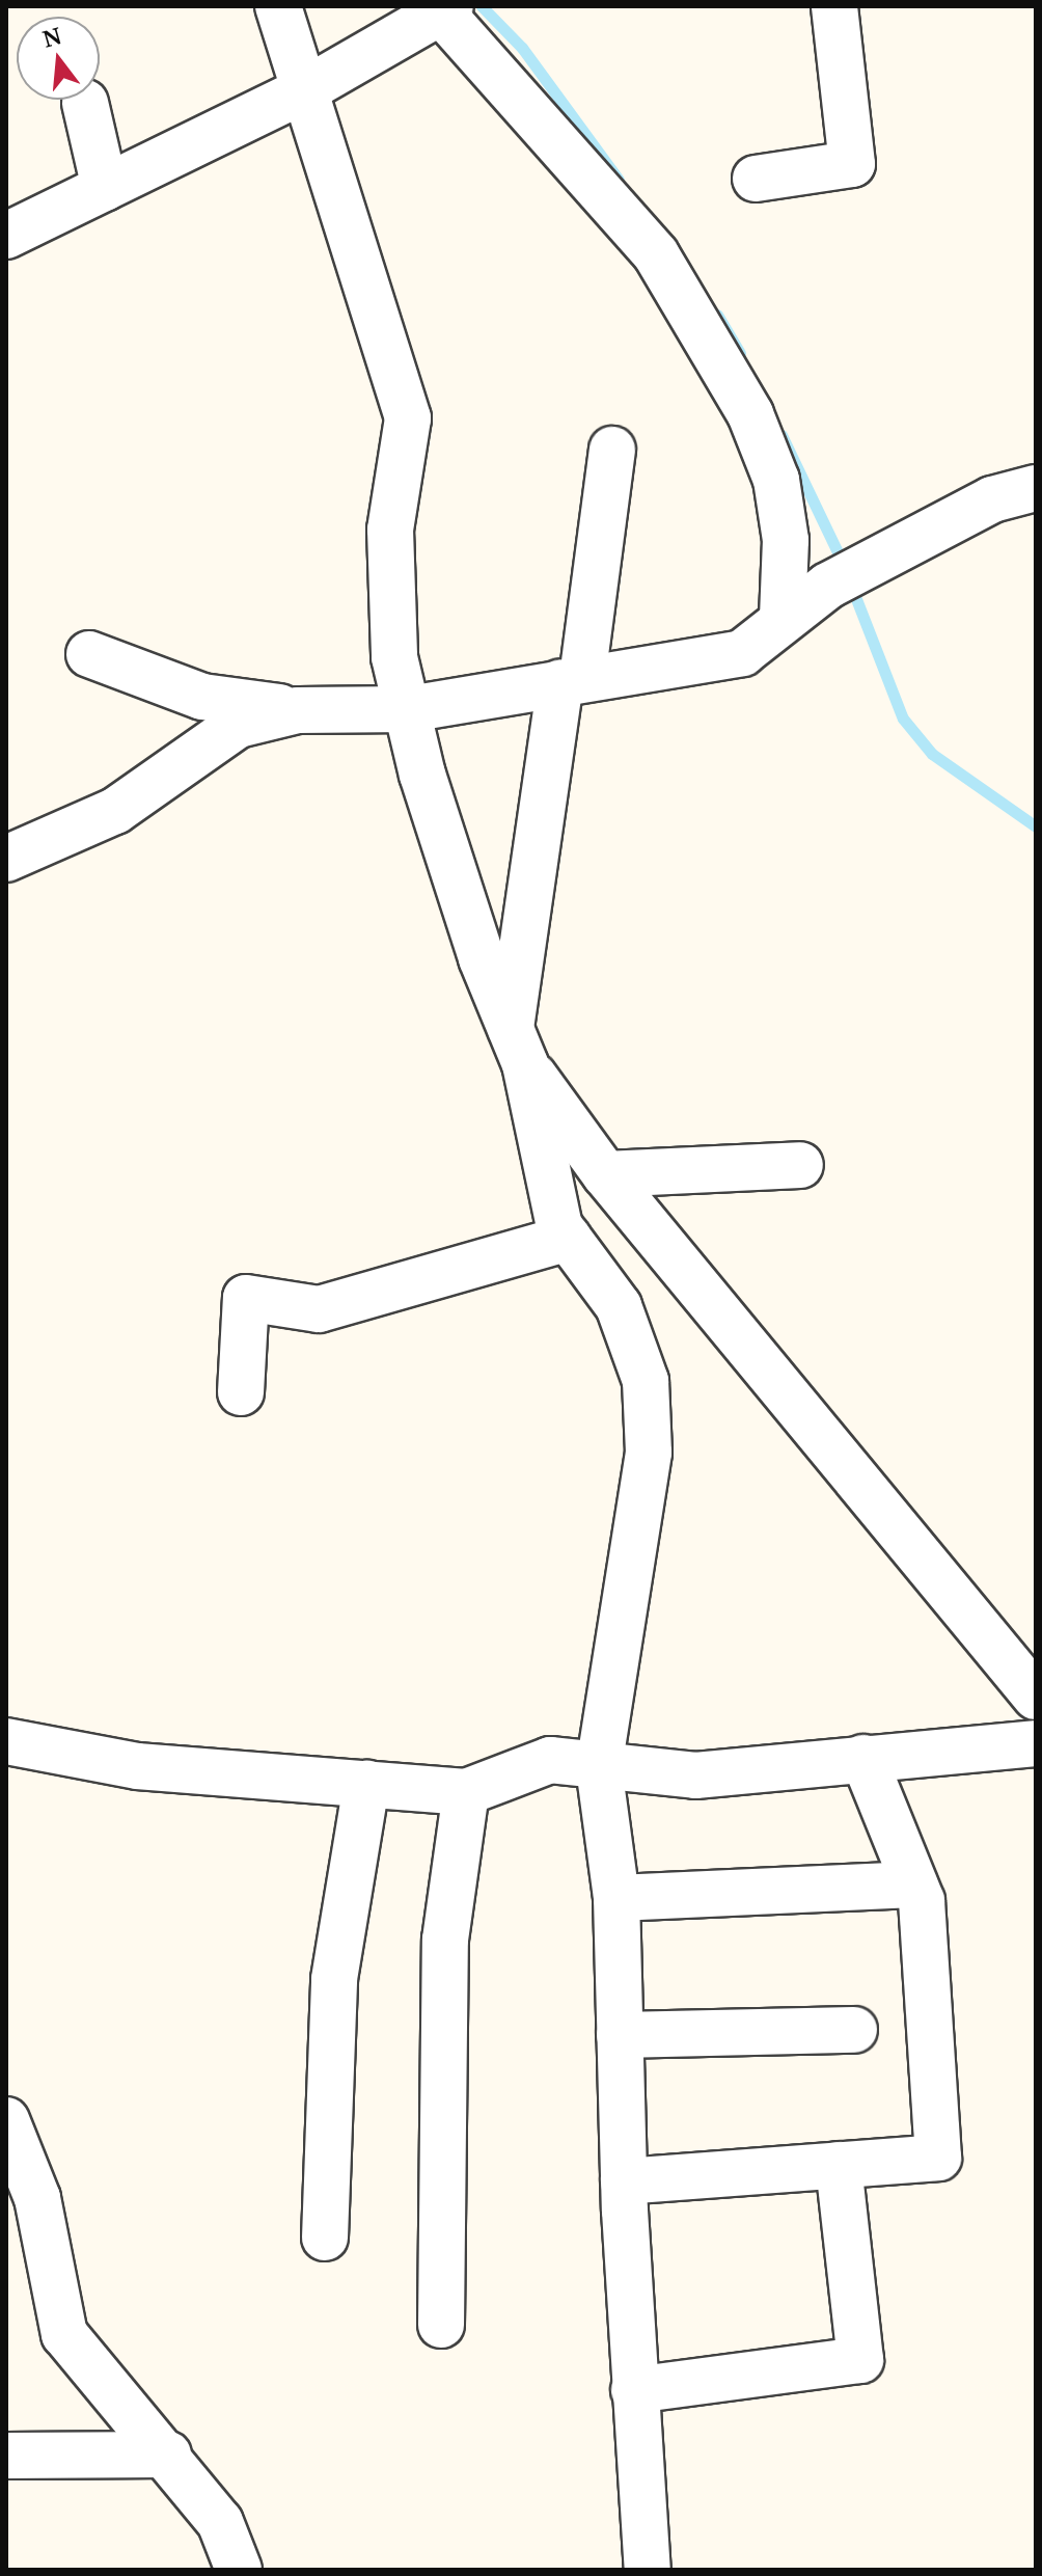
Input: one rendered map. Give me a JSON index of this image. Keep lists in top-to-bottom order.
{
  "north": "top"
}
